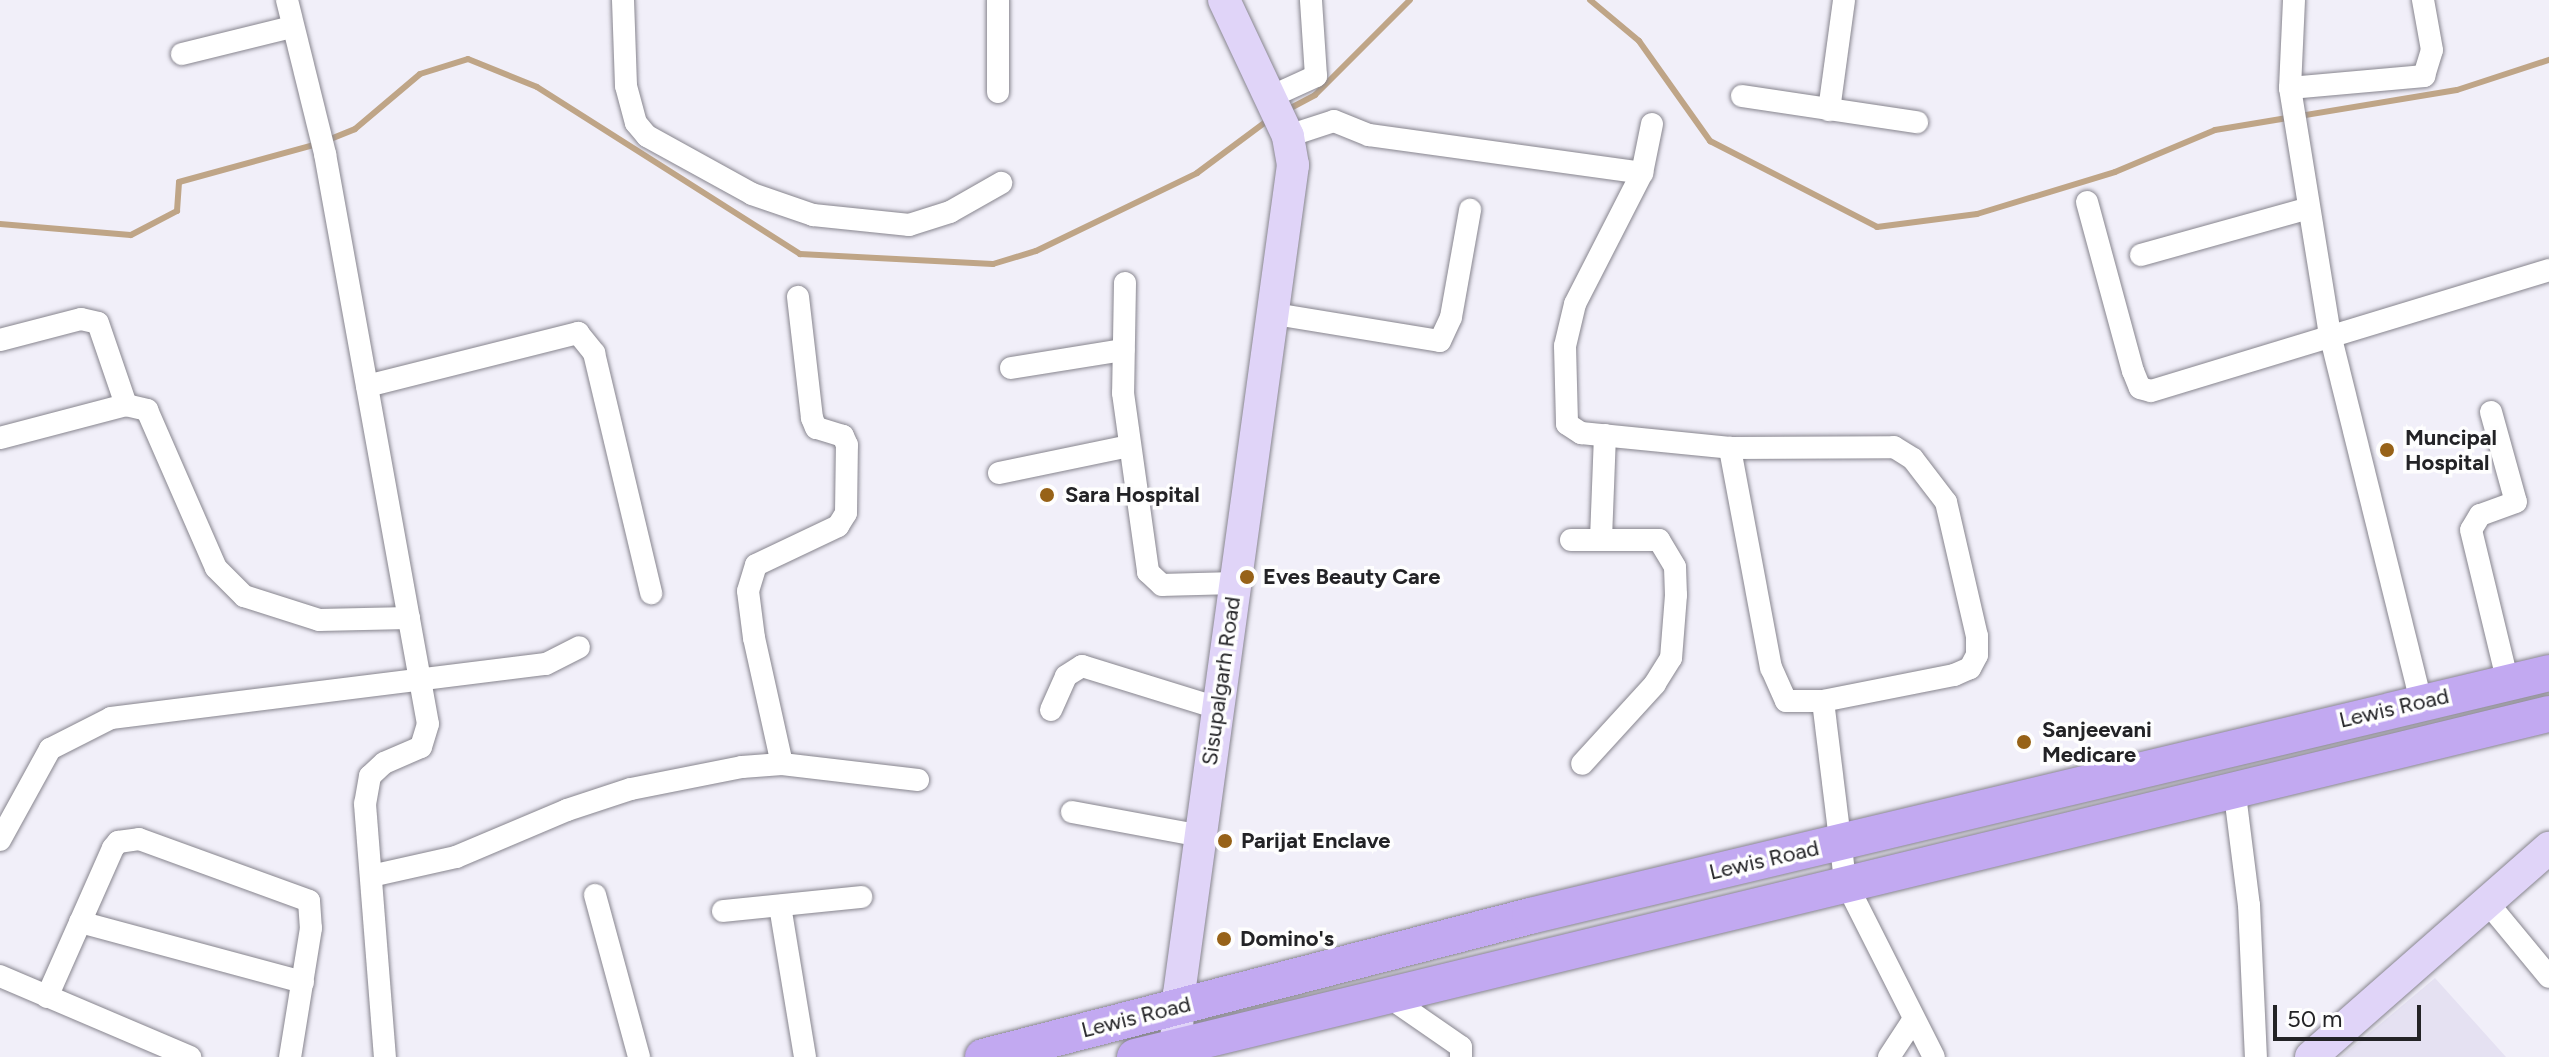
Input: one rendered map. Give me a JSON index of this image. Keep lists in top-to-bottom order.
{
  "streets": {
    "main road": ["Lewis Road"],
    "street": ["Sisupalgarh Road"]
  },
  "crossings": [
    ["Sisupalgarh Road", "Lewis Road"]
  ],
  "places": [
    "Muncipal Hospital",
    "Sara Hospital",
    "Eves Beauty Care",
    "Sanjeevani Medicare",
    "Parijat Enclave",
    "Domino's"
  ],
  "scale_bar": "50 m"
}
